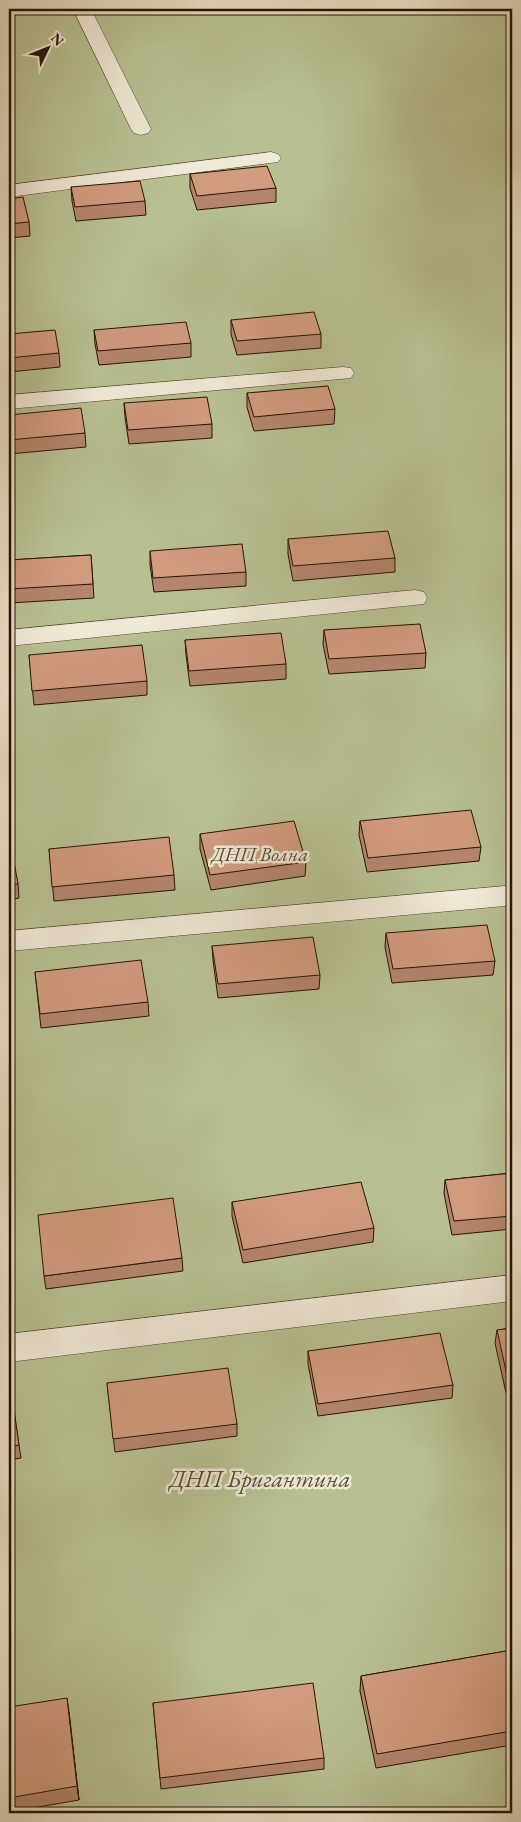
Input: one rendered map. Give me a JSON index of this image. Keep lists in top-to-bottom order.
{
  "parks": ["ДНП Волна", "ДНП Бригантина"],
  "north": "top right"
}
